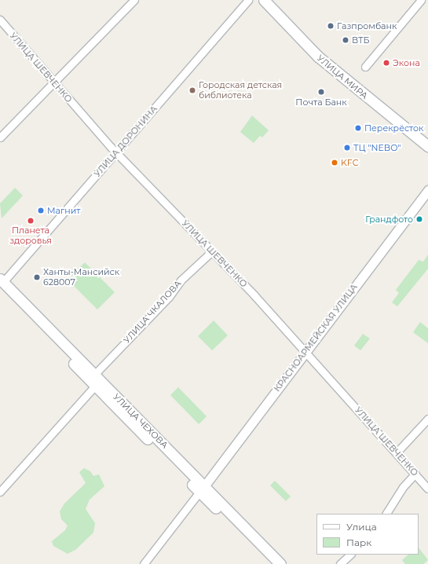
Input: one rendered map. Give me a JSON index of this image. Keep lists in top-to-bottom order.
{
  "streets": {
    "main road": ["УЛИЦА МИРА", "УЛИЦА ЧЕХОВА"],
    "street": [
      "УЛИЦА ШЕВЧЕНКО",
      "УЛИЦА ДОРОНИНА",
      "УЛИЦА ЧКАЛОВА",
      "КРАСНОАРМЕЙСКАЯ УЛИЦА"
    ]
  },
  "crossings": [
    ["УЛИЦА ШЕВЧЕНКО", "УЛИЦА ДОРОНИНА"],
    ["УЛИЦА ШЕВЧЕНКО", "УЛИЦА ЧКАЛОВА"],
    ["УЛИЦА ШЕВЧЕНКО", "КРАСНОАРМЕЙСКАЯ УЛИЦА"],
    ["УЛИЦА ДОРОНИНА", "УЛИЦА ЧЕХОВА"],
    ["УЛИЦА ЧКАЛОВА", "УЛИЦА ЧЕХОВА"],
    ["КРАСНОАРМЕЙСКАЯ УЛИЦА", "УЛИЦА ЧЕХОВА"]
  ],
  "places": [
    "Газпромбанк",
    "ВТБ",
    "Экона",
    "Городская детская библиотека",
    "Почта Банк",
    "Перекрёсток",
    "ТЦ \"NEBO\"",
    "KFC",
    "Магнит",
    "Грандфото",
    "Планета здоровья",
    "Ханты-Мансийск 628007"
  ],
  "legend": ["Улица", "Парк"]
}
